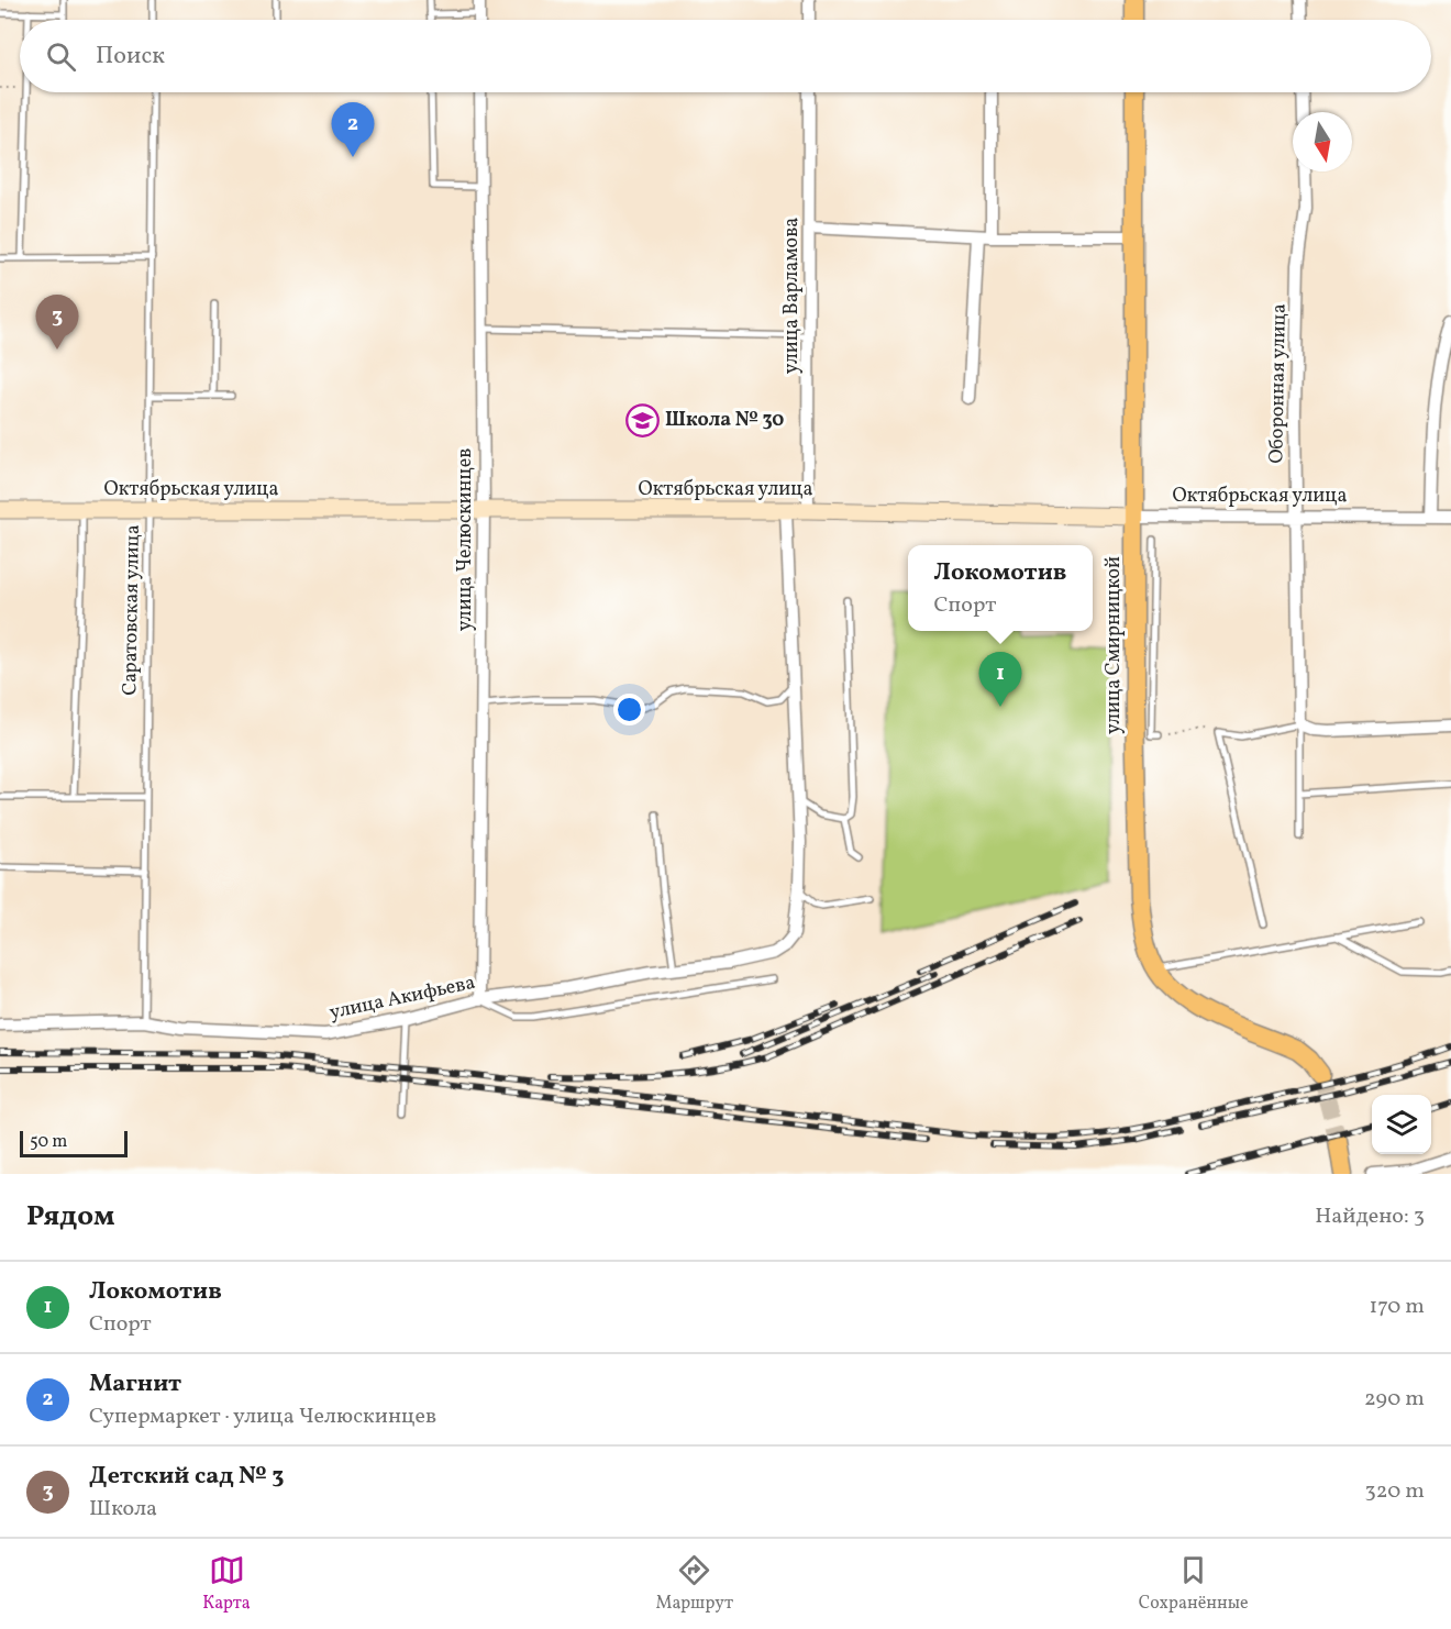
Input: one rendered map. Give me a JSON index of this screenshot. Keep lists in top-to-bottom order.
{
  "streets": {
    "main road": ["Октябрьская улица", "улица Смирницкой"],
    "street": [
      "улица Варламова",
      "Оборонная улица",
      "улица Челюскинцев",
      "улица Акифьева"
    ],
    "lane": ["Саратовская улица"]
  },
  "crossings": [
    ["улица Варламова", "Октябрьская улица"],
    ["Оборонная улица", "Октябрьская улица"],
    ["Октябрьская улица", "улица Челюскинцев"],
    ["Октябрьская улица", "Саратовская улица"],
    ["Октябрьская улица", "улица Смирницкой"],
    ["улица Челюскинцев", "улица Акифьева"],
    ["Саратовская улица", "улица Акифьева"]
  ],
  "places": {
    "school or university": ["Школа № 30"]
  },
  "scale_bar": "50 m",
  "north": "bottom",
  "page": {
    "search": "Поиск",
    "pins": ["2", "3", "1"],
    "popup": ["Локомотив", "Спорт"],
    "scale": "50 m",
    "heading": ["Рядом", "Найдено: 3"],
    "list": [
      {
        "mark": "1",
        "name": "Локомотив",
        "note": "Спорт",
        "value": "170 m"
      },
      {
        "mark": "2",
        "name": "Магнит",
        "note": "Супермаркет · улица Челюскинцев",
        "value": "290 m"
      },
      {
        "mark": "3",
        "name": "Детский сад № 3",
        "note": "Школа",
        "value": "320 m"
      }
    ],
    "nav": ["Карта", "Маршрут", "Сохранённые"]
  }
}
